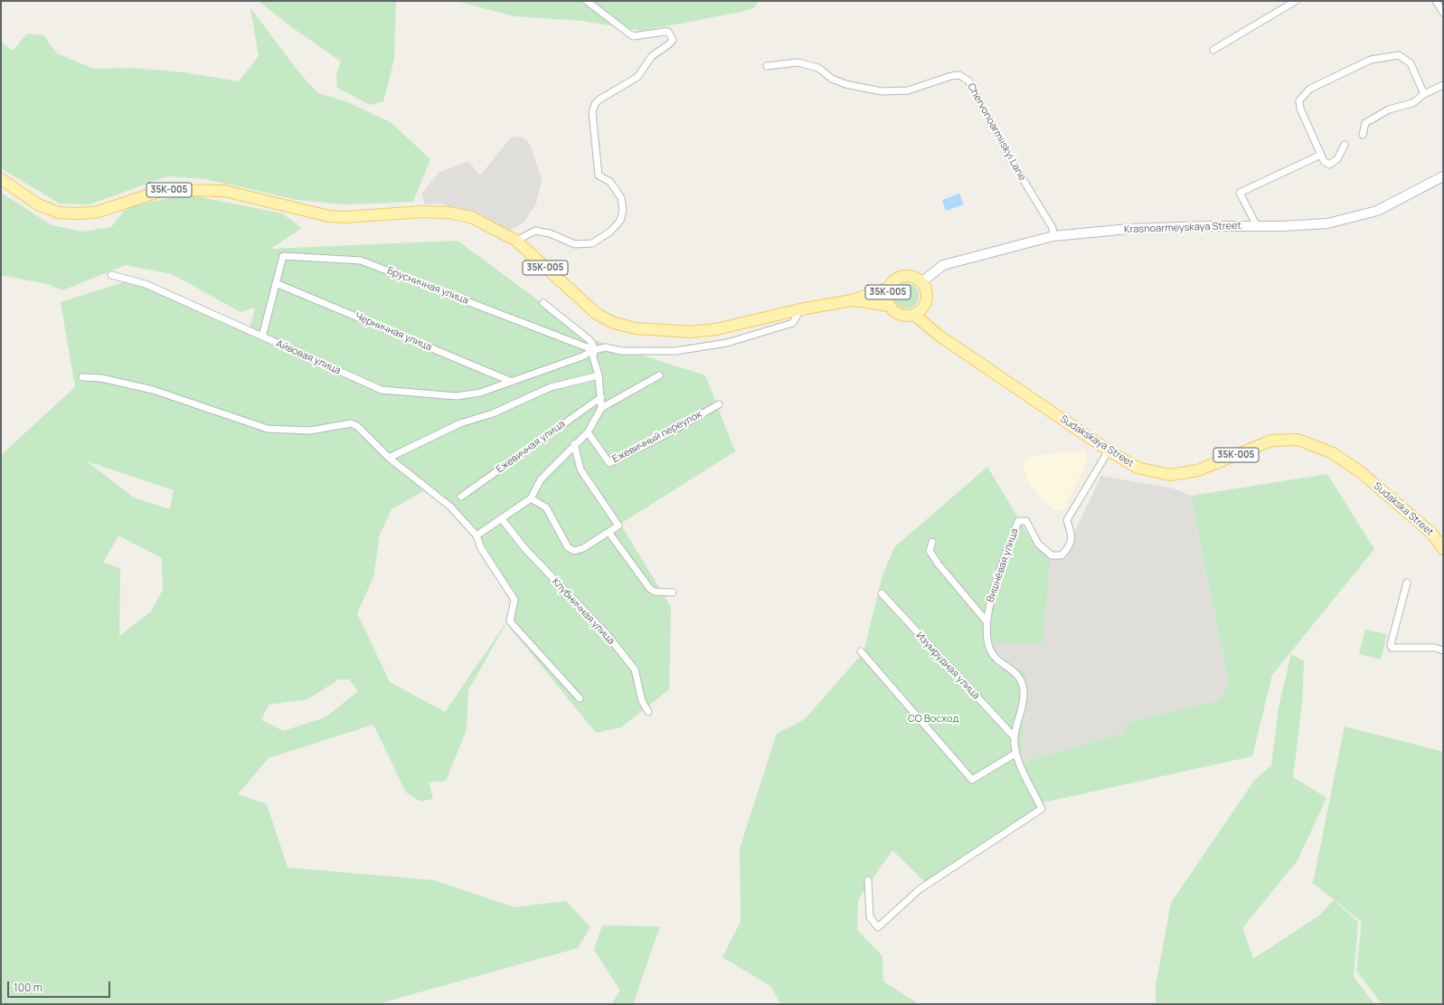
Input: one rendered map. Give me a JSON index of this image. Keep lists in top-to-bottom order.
{
  "streets": {
    "main road": ["35К-005", "Krasnoarmeyskaya Street", "Sudakskaya Street"],
    "street": [
      "Chervonoarmiiskyi Lane",
      "Брусничная улица",
      "Черничная улица",
      "Айвовая улица",
      "Ежевичный переулок",
      "Ежевичная улица",
      "Вишнёвая улица",
      "Клубничная улица",
      "Изумрудная улица"
    ]
  },
  "crossings": [
    ["Chervonoarmiiskyi Lane", "Krasnoarmeyskaya Street"],
    ["35К-005", "Krasnoarmeyskaya Street"],
    ["35К-005", "Sudakskaya Street"],
    ["Krasnoarmeyskaya Street", "Sudakskaya Street"],
    ["Брусничная улица", "Черничная улица"],
    ["Брусничная улица", "Айвовая улица"],
    ["Черничная улица", "Айвовая улица"],
    ["Sudakskaya Street", "Вишнёвая улица"],
    ["Вишнёвая улица", "Изумрудная улица"]
  ],
  "parks": ["СО Восход"],
  "scale_bar": "100 m"
}
